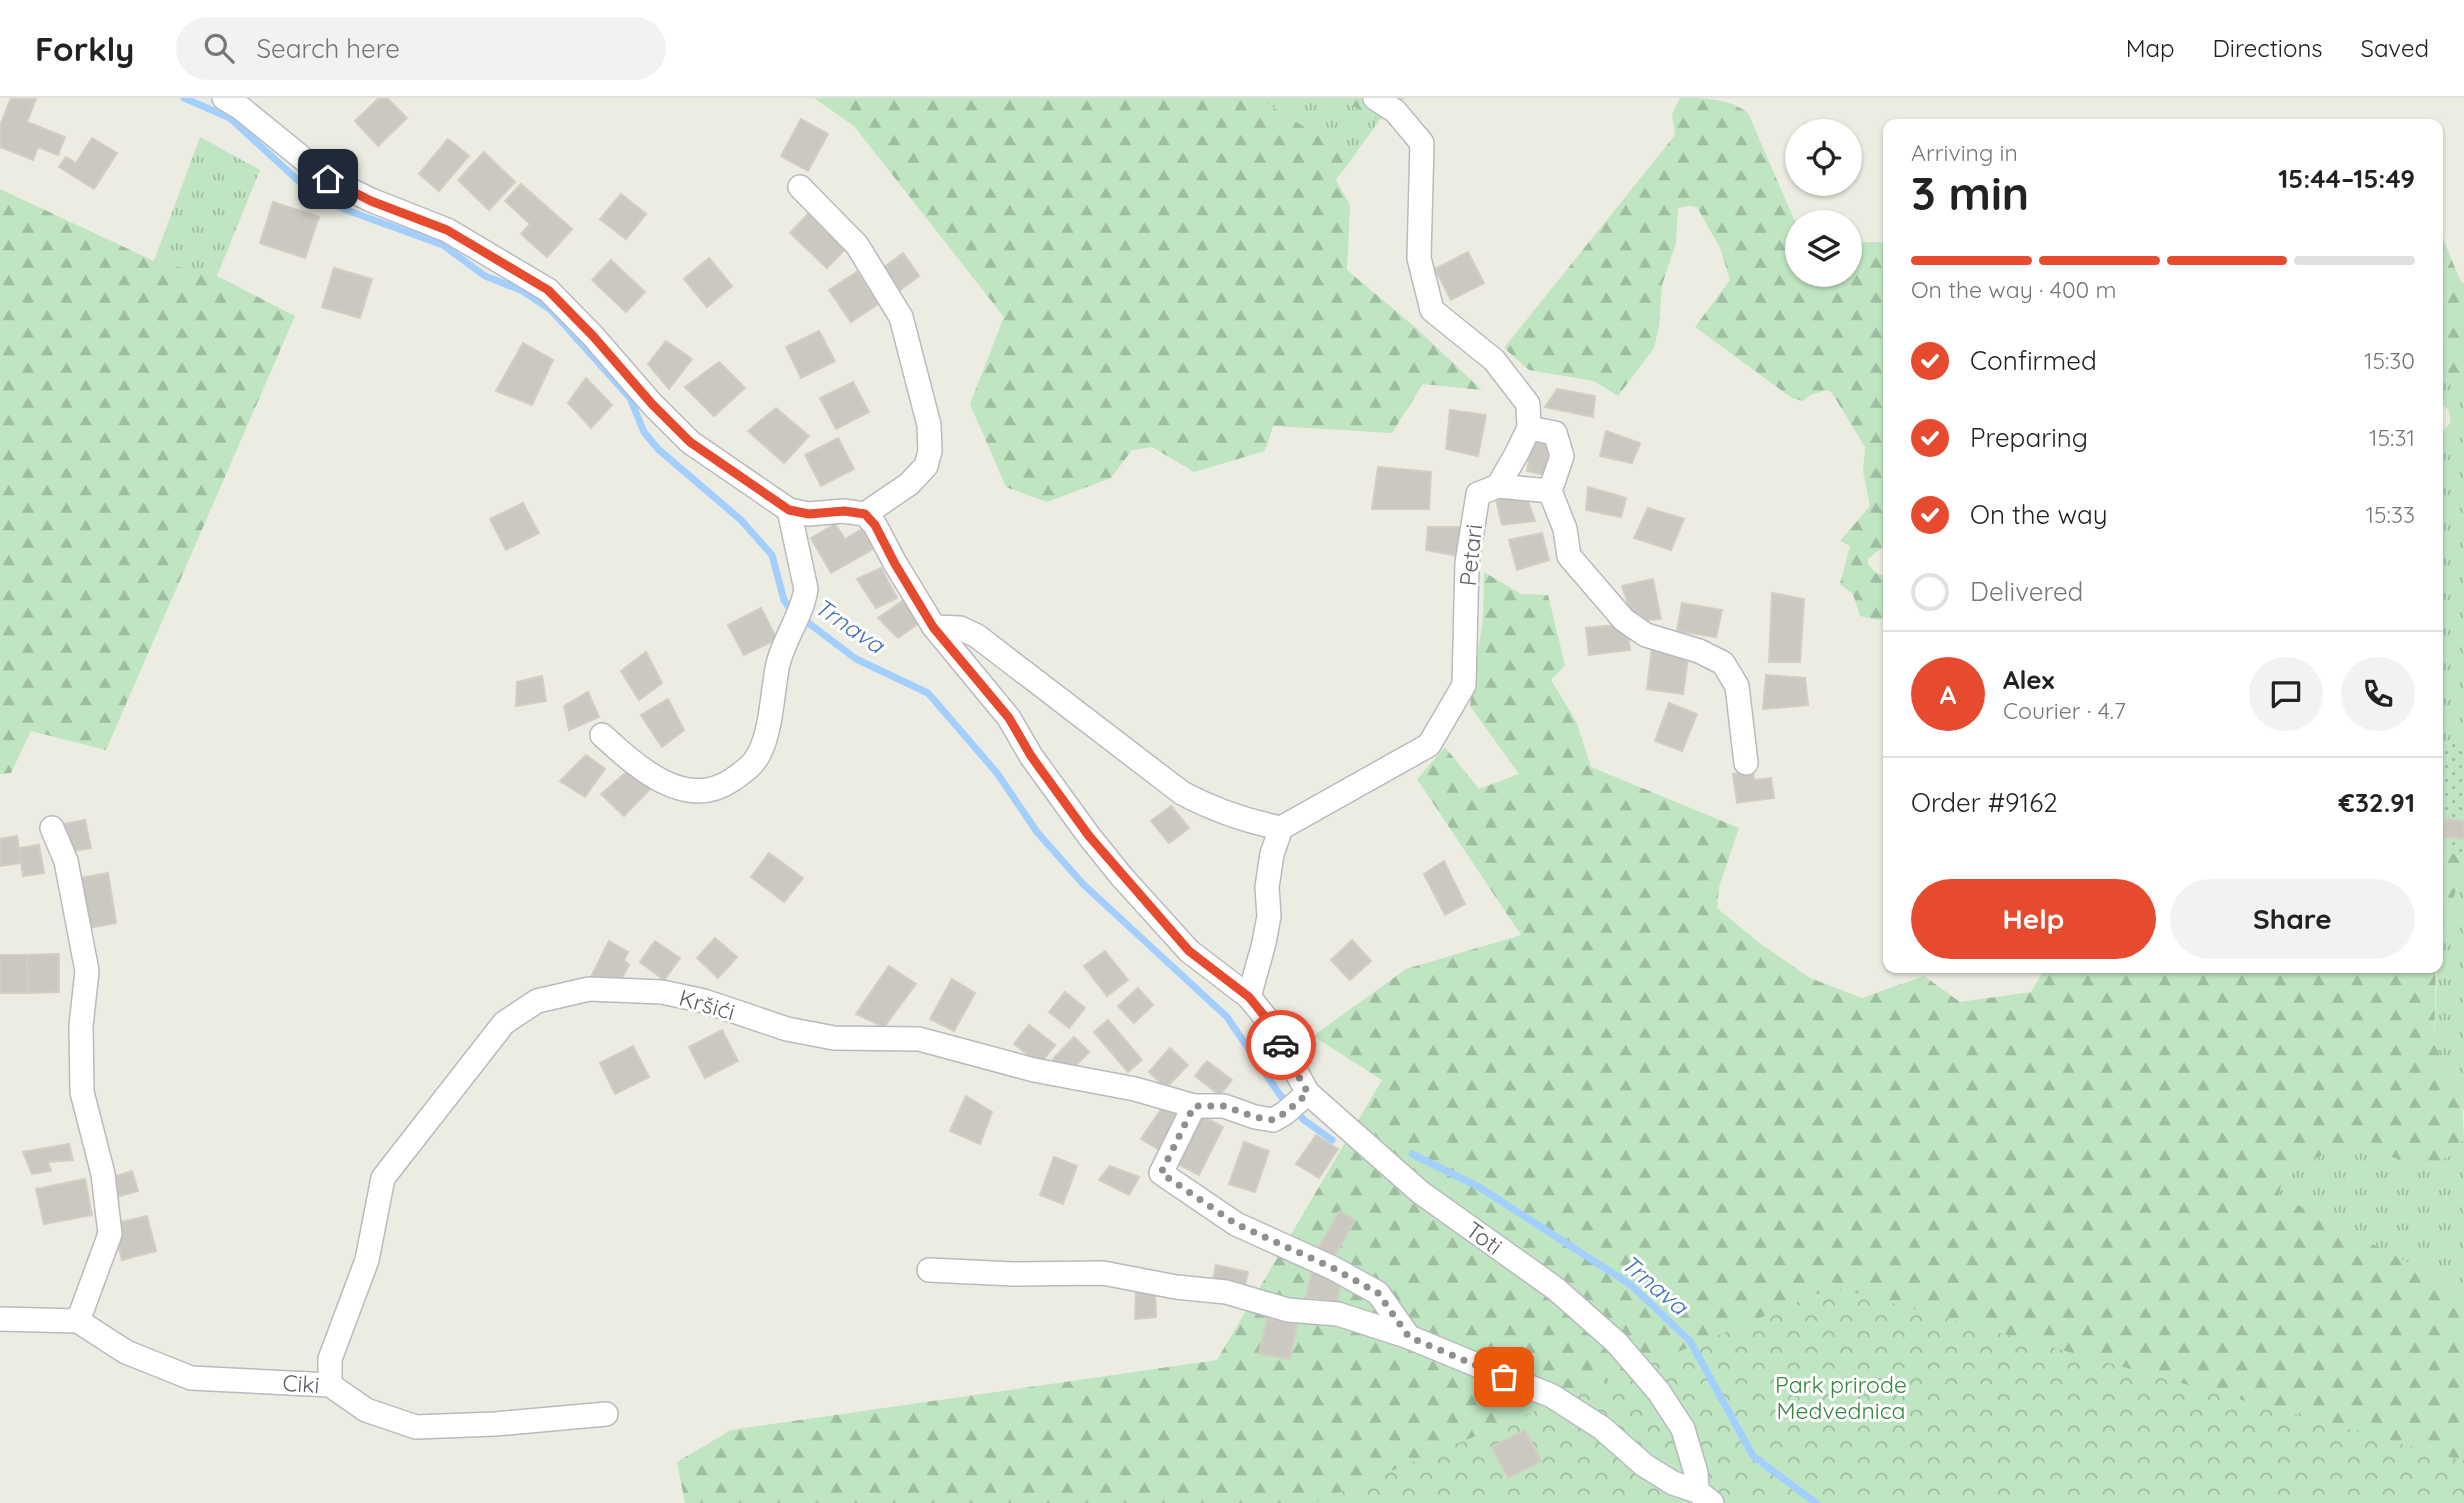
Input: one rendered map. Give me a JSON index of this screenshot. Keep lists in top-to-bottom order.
{
  "streets": {
    "street": [
      "Petari",
      "Kršići",
      "Toti",
      "Ciki"
    ]
  },
  "crossings": [
    ["Kršići", "Toti"],
    ["Kršići", "Ciki"]
  ],
  "water": ["Trnava"],
  "parks": ["Park prirode Medvednica"],
  "page": {
    "header": "Forkly",
    "search": "Search here",
    "nav": ["Map", "Directions", "Saved"],
    "heading": ["3 min", "Arriving in", "15:44–15:49"],
    "panel": [
      "Alex",
      "Courier · 4.7",
      "Order #9162",
      "€32.91"
    ],
    "bar": "On the way · 400 m",
    "list": [
      ["Confirmed", "15:30"],
      ["Preparing", "15:31"],
      ["On the way", "15:33"],
      "Delivered"
    ],
    "round": "A",
    "buttons": ["Help", "Share"]
  }
}
